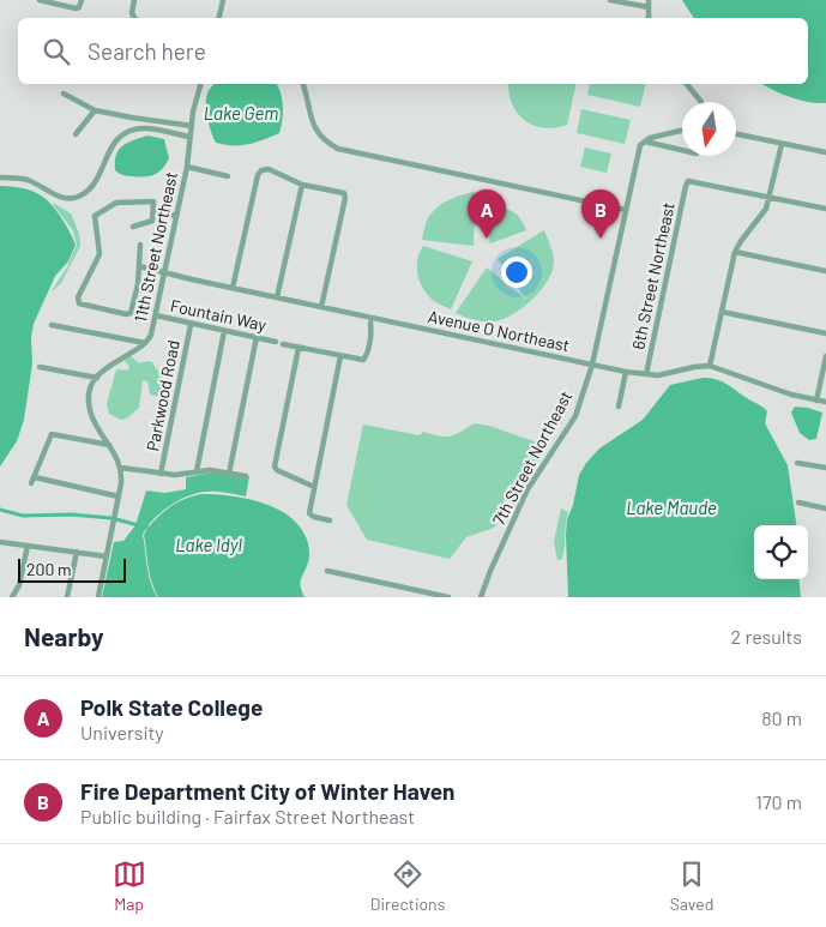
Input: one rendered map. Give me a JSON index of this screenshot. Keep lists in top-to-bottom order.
{
  "streets": {
    "street": [
      "11th Street Northeast",
      "6th Street Northeast",
      "Fountain Way",
      "Avenue O Northeast",
      "Parkwood Road",
      "7th Street Northeast"
    ]
  },
  "crossings": [
    ["11th Street Northeast", "Fountain Way"],
    ["11th Street Northeast", "Avenue O Northeast"],
    ["6th Street Northeast", "Avenue O Northeast"],
    ["Fountain Way", "Parkwood Road"],
    ["Avenue O Northeast", "7th Street Northeast"]
  ],
  "water": ["Lake Gem", "Lake Maude", "Lake Idyl"],
  "scale_bar": "200 m",
  "north": "bottom",
  "page": {
    "search": "Search here",
    "pins": ["A", "B"],
    "scale": "200 m",
    "heading": ["Nearby", "2 results"],
    "list": [
      {
        "mark": "A",
        "name": "Polk State College",
        "note": "University",
        "value": "80 m"
      },
      {
        "mark": "B",
        "name": "Fire Department City of Winter Haven",
        "note": "Public building · Fairfax Street Northeast",
        "value": "170 m"
      }
    ],
    "nav": ["Map", "Directions", "Saved"]
  }
}
